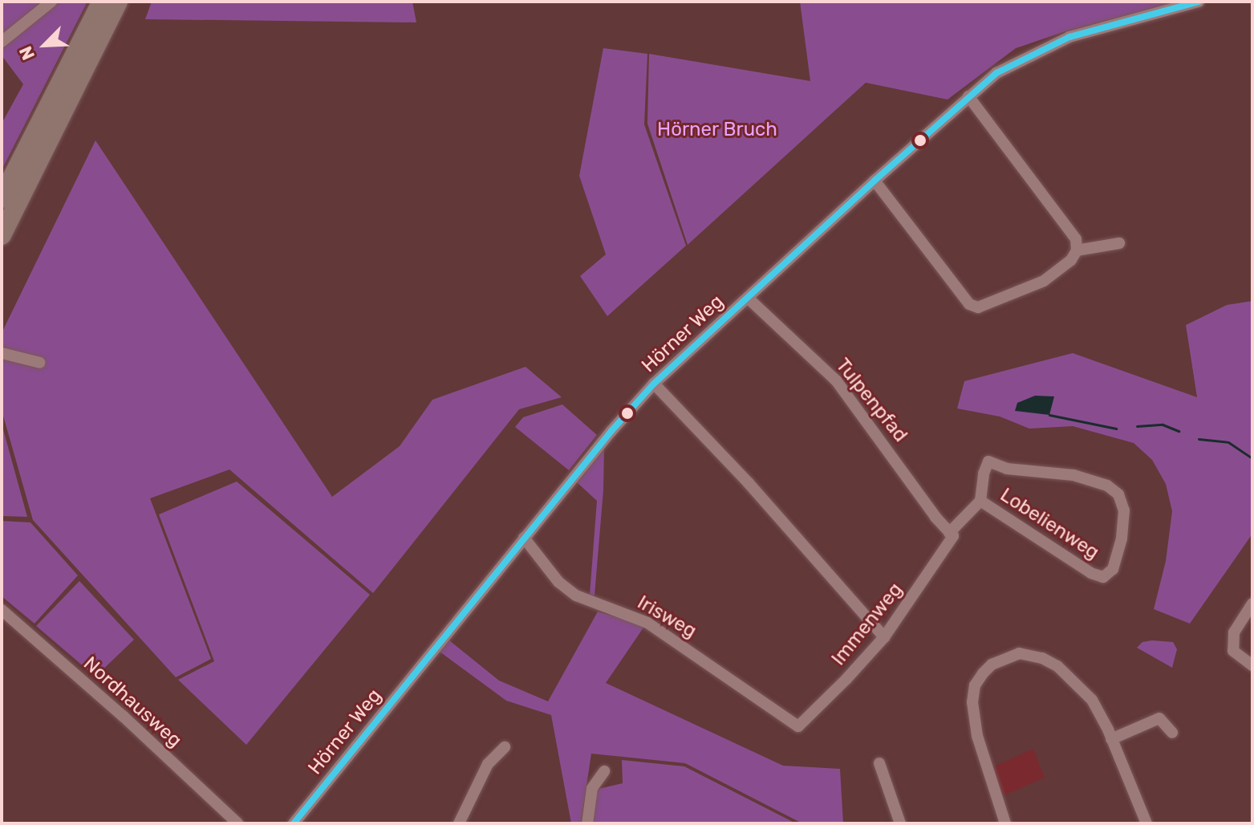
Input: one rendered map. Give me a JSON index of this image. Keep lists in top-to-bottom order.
{
  "streets": {
    "street": [
      "Hörner Weg",
      "Tulpenpfad",
      "Lobelienweg",
      "Irisweg",
      "Immenweg",
      "Nordhausweg"
    ]
  },
  "crossings": [
    ["Hörner Weg", "Tulpenpfad"],
    ["Hörner Weg", "Irisweg"],
    ["Tulpenpfad", "Lobelienweg"],
    ["Tulpenpfad", "Immenweg"],
    ["Lobelienweg", "Immenweg"],
    ["Irisweg", "Immenweg"]
  ],
  "parks": ["Hörner Bruch"],
  "north": "bottom left"
}
